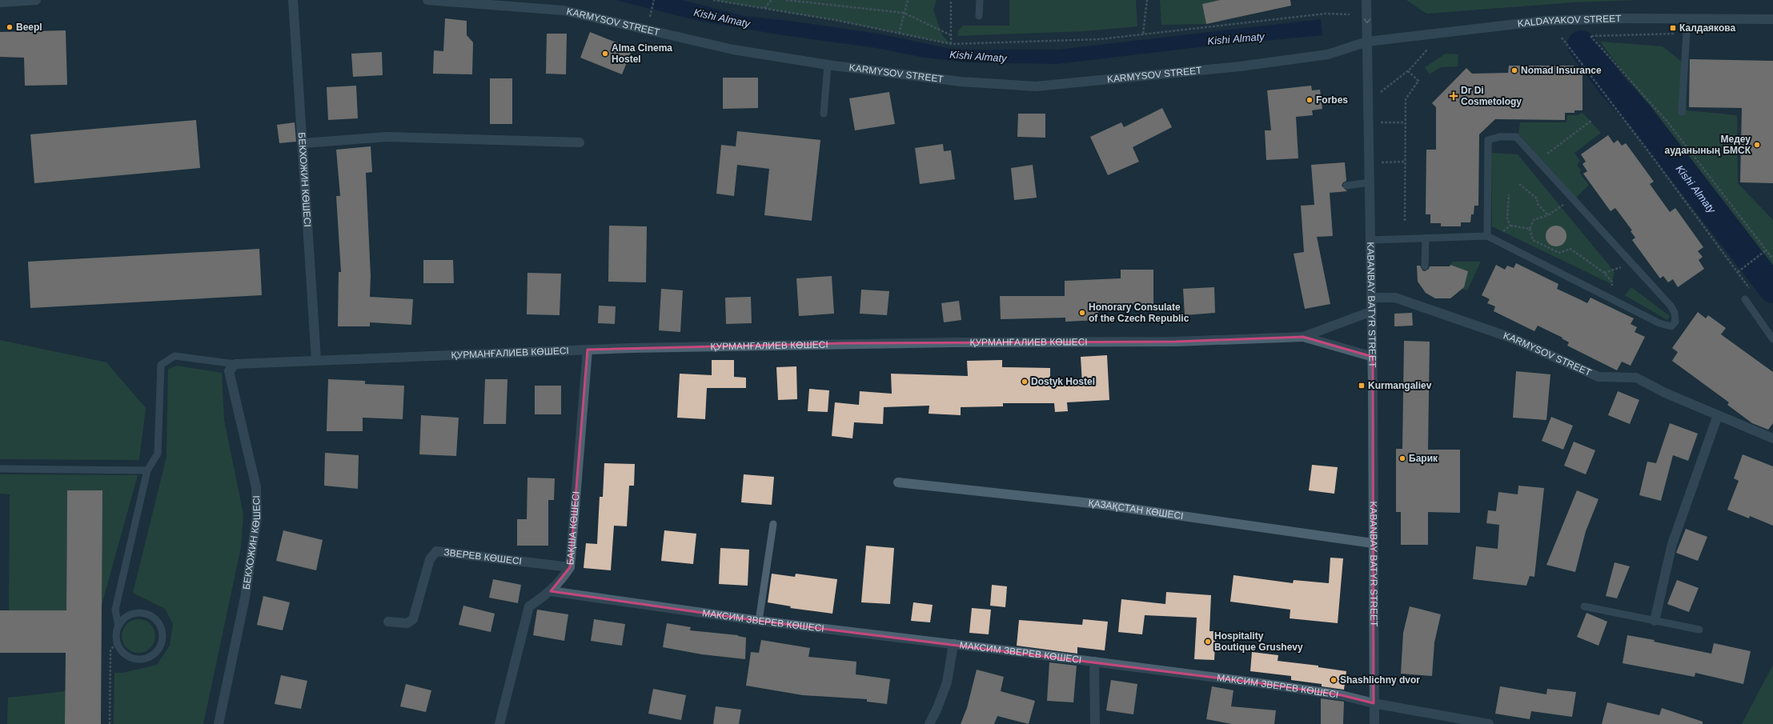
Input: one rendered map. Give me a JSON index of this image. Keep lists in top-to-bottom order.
{
  "streets": {
    "street": [
      "KALDAYAKOV STREET",
      "KARMYSOV STREET",
      "БЕКХОЖИН КӨШЕСІ",
      "KABANBAY BATYR STREET",
      "ҚУРМАНҒАЛИЕВ КӨШЕСІ",
      "ҚАЗАҚСТАН КӨШЕСІ",
      "БАҚША КӨШЕСІ",
      "ЗВЕРЕВ КӨШЕСІ",
      "МАКСИМ ЗВЕРЕВ КӨШЕСІ"
    ]
  },
  "crossings": [
    ["KALDAYAKOV STREET", "KARMYSOV STREET"],
    ["KALDAYAKOV STREET", "KABANBAY BATYR STREET"],
    ["KARMYSOV STREET", "KABANBAY BATYR STREET"],
    ["БЕКХОЖИН КӨШЕСІ", "ҚУРМАНҒАЛИЕВ КӨШЕСІ"],
    ["KABANBAY BATYR STREET", "ҚАЗАҚСТАН КӨШЕСІ"],
    ["KABANBAY BATYR STREET", "МАКСИМ ЗВЕРЕВ КӨШЕСІ"],
    ["ҚУРМАНҒАЛИЕВ КӨШЕСІ", "БАҚША КӨШЕСІ"],
    ["БАҚША КӨШЕСІ", "ЗВЕРЕВ КӨШЕСІ"],
    ["БАҚША КӨШЕСІ", "МАКСИМ ЗВЕРЕВ КӨШЕСІ"]
  ],
  "water": ["Kіshі Almaty"],
  "places": {
    "other": [
      "Beepl",
      "Alma Cinema Hostel",
      "Nomad Insurance",
      "Forbes",
      "Медеу ауданының БМСК",
      "Honorary Consulate of the Czech Republic",
      "Dostyk Hostel",
      "Барик",
      "Hospitality Boutique Grushevy",
      "Shashlichny dvor"
    ],
    "transit": ["Калдаякова", "Kurmangaliev"],
    "health": ["Dr Di Cosmetology"]
  }
}
